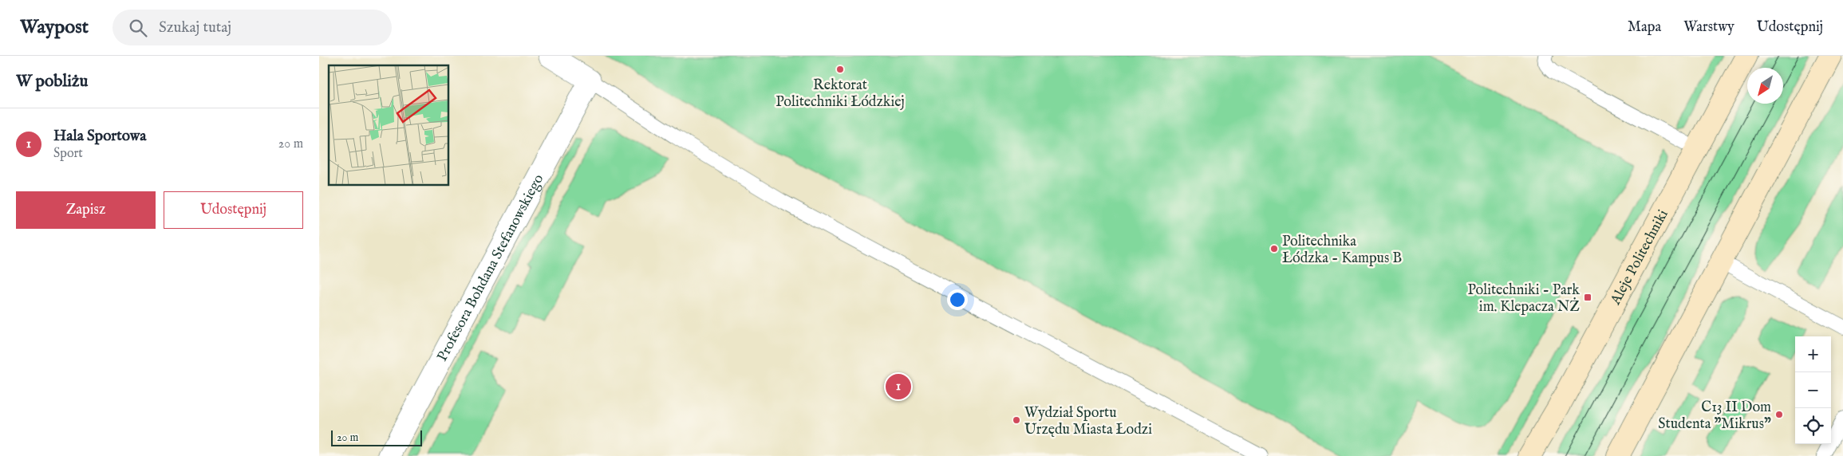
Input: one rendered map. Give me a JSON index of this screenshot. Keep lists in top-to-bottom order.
{
  "streets": {
    "main road": ["Aleje Politechniki"],
    "street": ["Profesora Bohdana Stefanowskiego"]
  },
  "places": {
    "other": [
      "Rektorat Politechniki Łódzkiej",
      "Politechnika Łódzka - Kampus B",
      "C13 II Dom Studenta \"Mikrus\"",
      "Wydział Sportu Urzędu Miasta Łodzi"
    ],
    "transit": ["Politechniki - Park im. Klepacza NŻ"]
  },
  "scale_bar": "20 m",
  "north": "bottom left",
  "page": {
    "header": "Waypost",
    "search": "Szukaj tutaj",
    "nav": ["Mapa", "Warstwy", "Udostępnij"],
    "heading": "W pobliżu",
    "list": [
      {
        "mark": "1",
        "name": "Hala Sportowa",
        "note": "Sport",
        "value": "20 m"
      }
    ],
    "buttons": ["Zapisz", "Udostępnij"],
    "map_buttons": ["+", "−"],
    "pins": "1",
    "scale": "20 m"
  }
}
